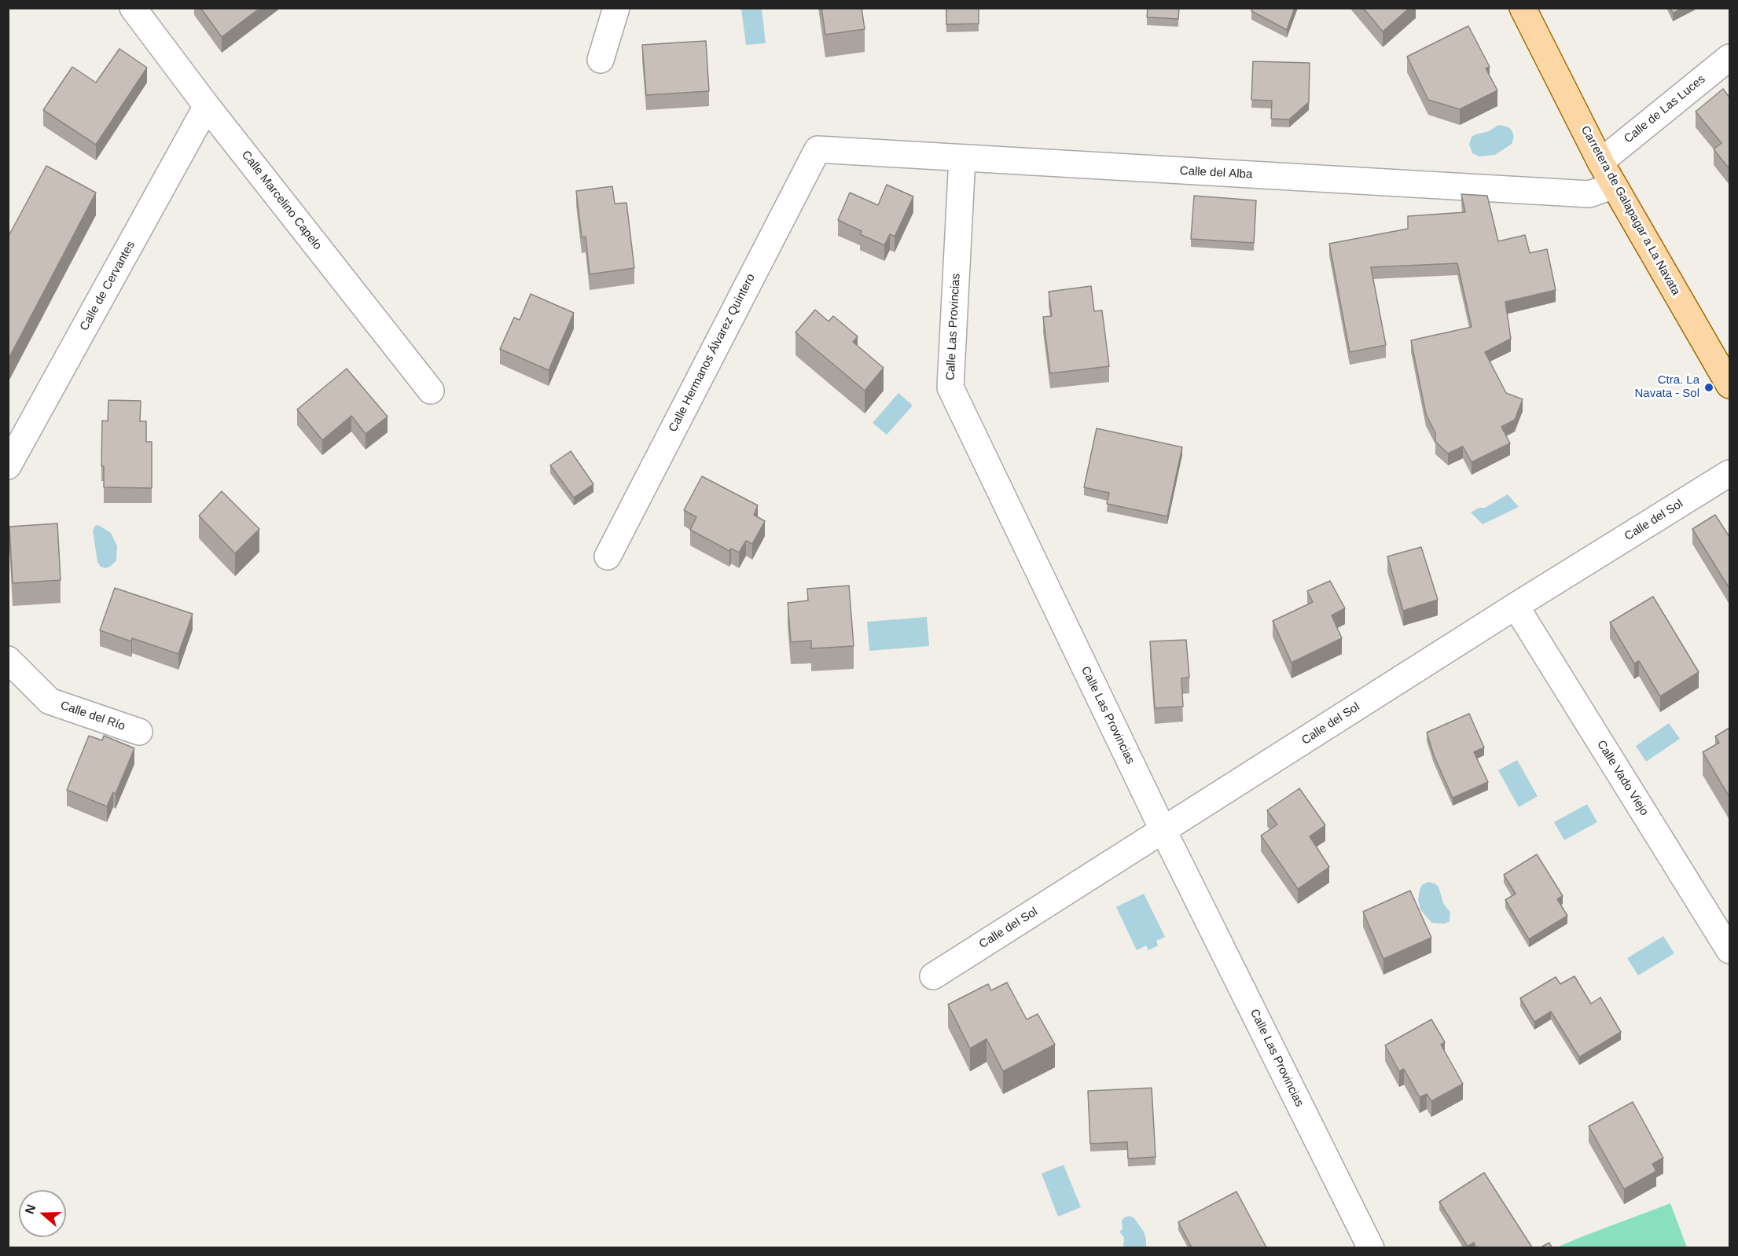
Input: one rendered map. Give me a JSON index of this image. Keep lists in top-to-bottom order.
{
  "streets": {
    "main road": ["Carretera de Galapagar a La Navata"],
    "street": [
      "Calle de Las Luces",
      "Calle del Alba",
      "Calle Marcelino Capelo",
      "Calle de Cervantes",
      "Calle Las Provincias",
      "Calle Hermanos Álvarez Quintero",
      "Calle del Sol",
      "Calle del Río",
      "Calle Vado Viejo"
    ]
  },
  "crossings": [
    ["Calle de Las Luces", "Carretera de Galapagar a La Navata"],
    ["Calle del Alba", "Carretera de Galapagar a La Navata"],
    ["Calle del Alba", "Calle Las Provincias"],
    ["Calle del Alba", "Calle Hermanos Álvarez Quintero"],
    ["Calle Marcelino Capelo", "Calle de Cervantes"],
    ["Calle Las Provincias", "Calle del Sol"],
    ["Calle del Sol", "Calle Vado Viejo"]
  ],
  "places": ["Ctra. La Navata - Sol"],
  "north": "left"
}
